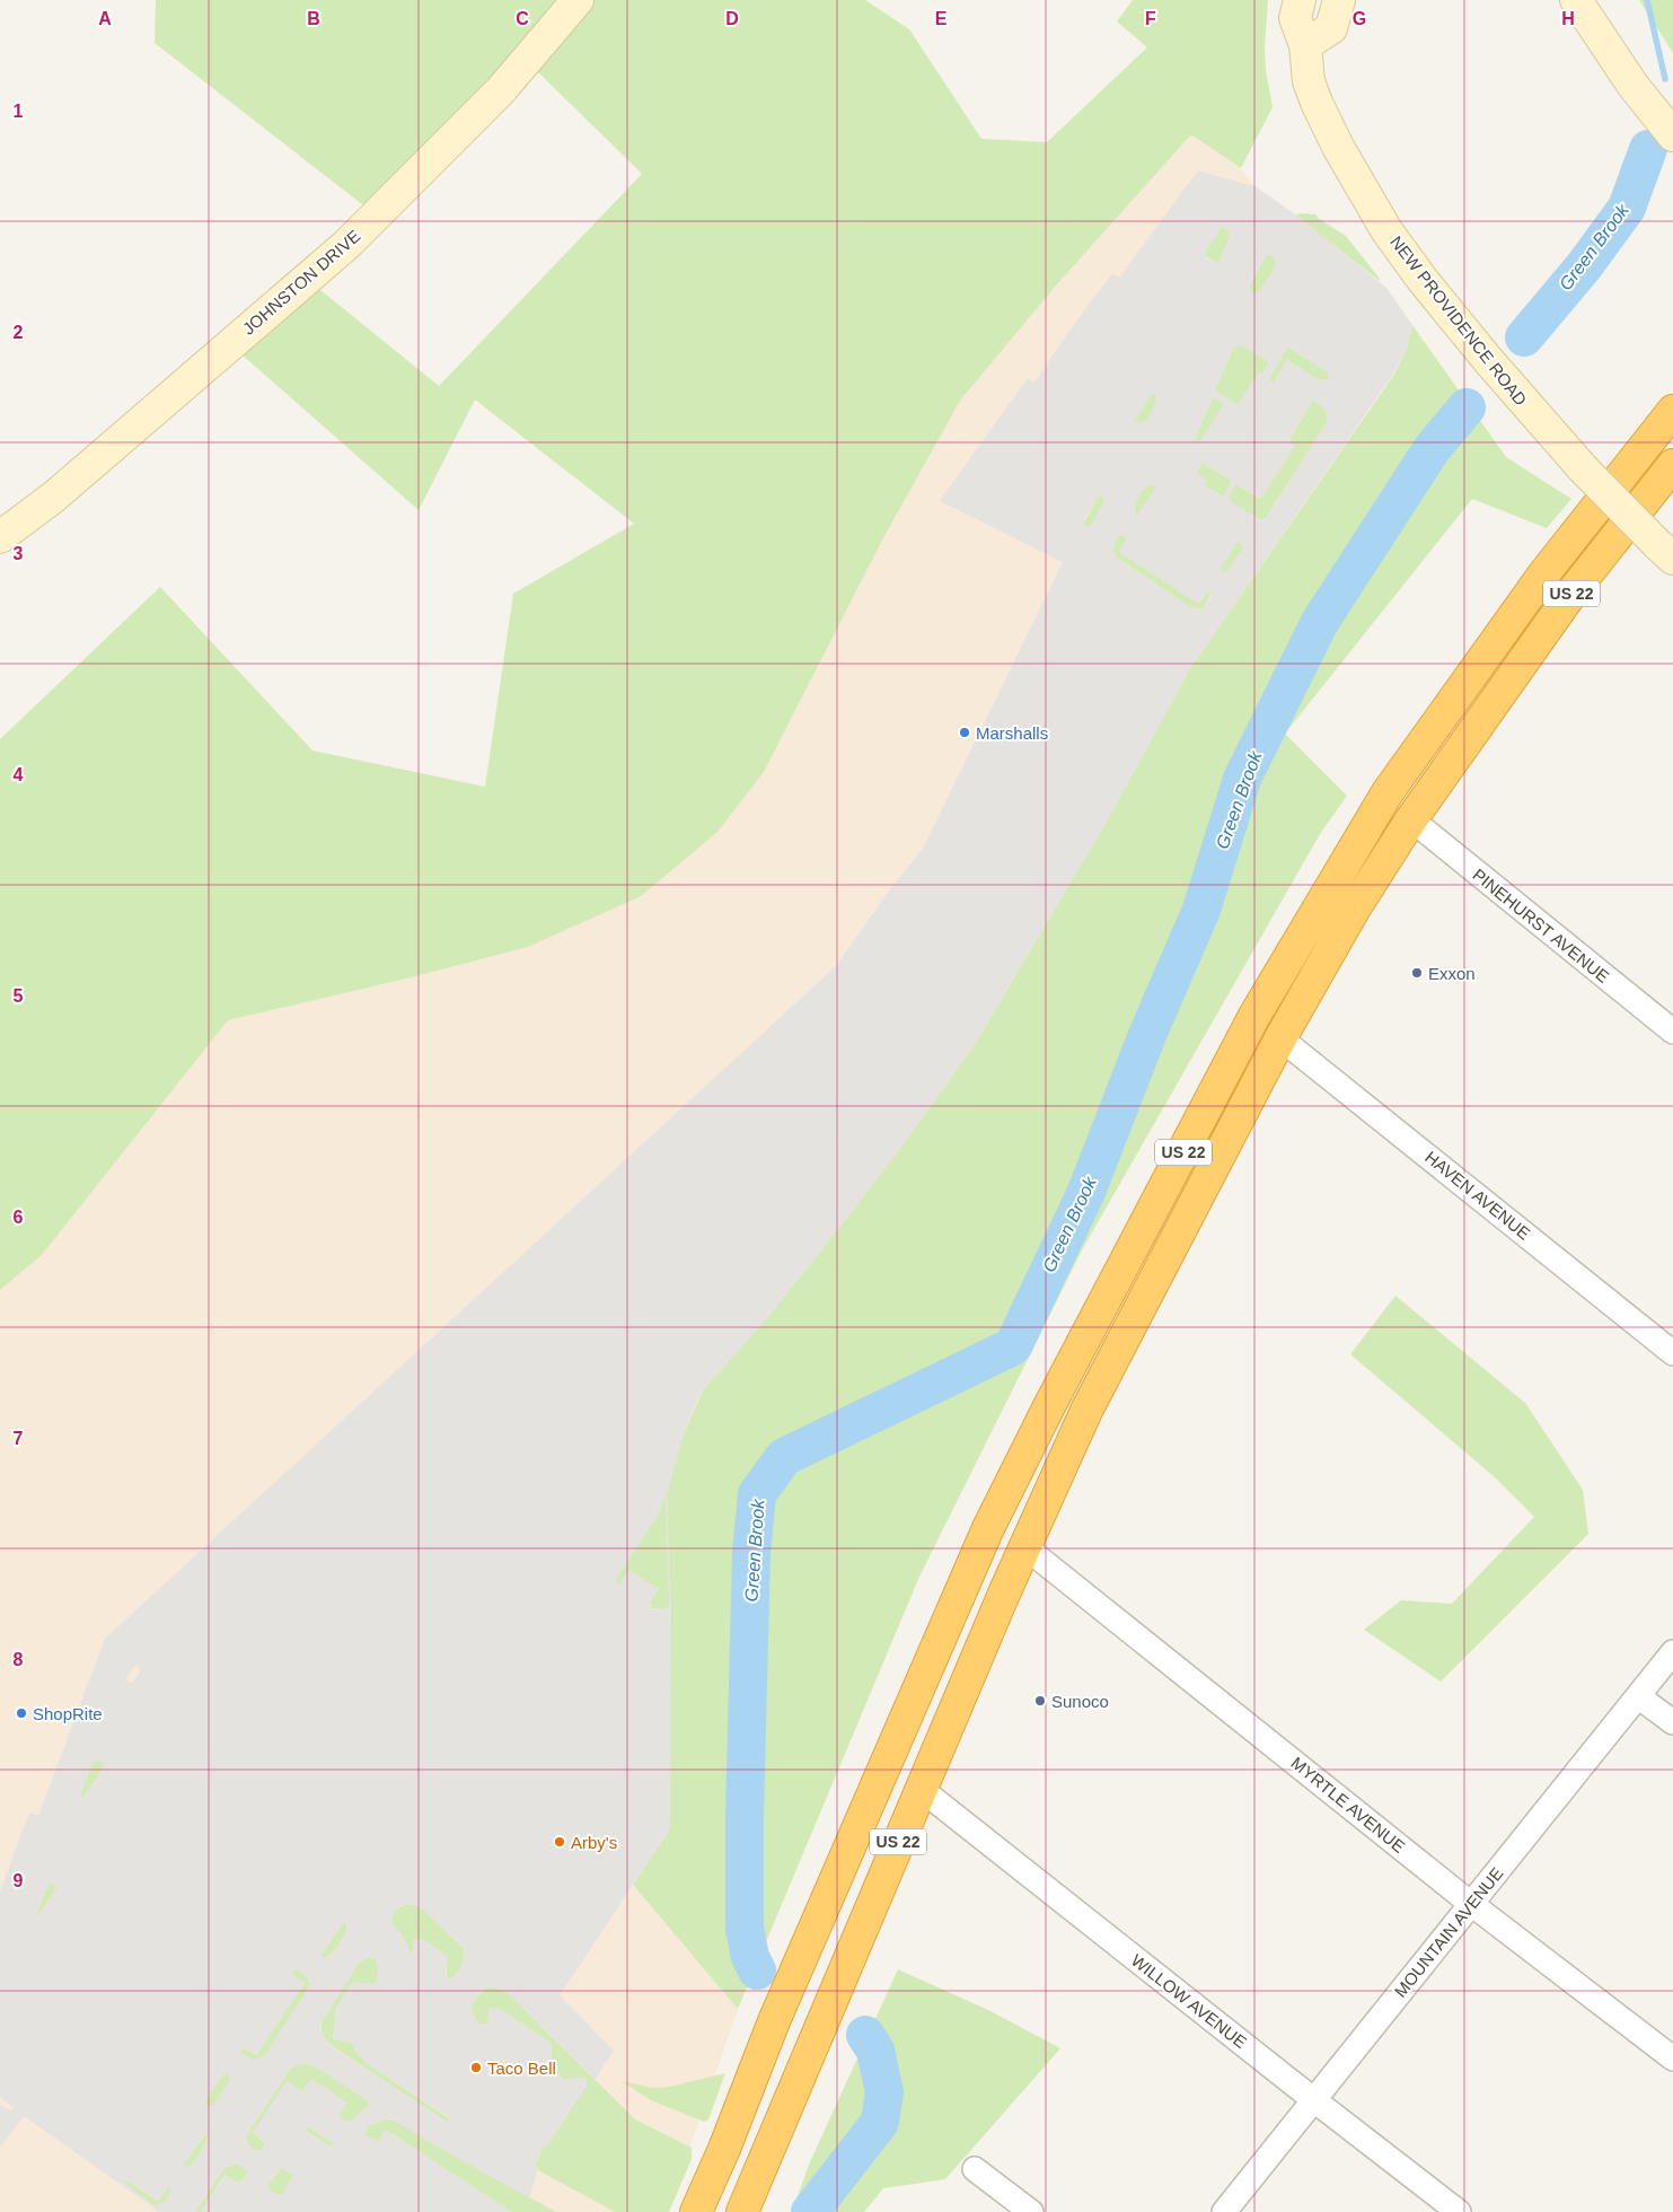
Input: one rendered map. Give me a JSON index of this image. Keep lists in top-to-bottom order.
{
  "streets": {
    "highway": ["US 22"],
    "main road": ["JOHNSTON DRIVE", "NEW PROVIDENCE ROAD"],
    "street": [
      "PINEHURST AVENUE",
      "HAVEN AVENUE",
      "MYRTLE AVENUE",
      "MOUNTAIN AVENUE",
      "WILLOW AVENUE"
    ]
  },
  "crossings": [
    ["US 22", "PINEHURST AVENUE"],
    ["US 22", "HAVEN AVENUE"],
    ["US 22", "MYRTLE AVENUE"],
    ["US 22", "WILLOW AVENUE"],
    ["MYRTLE AVENUE", "MOUNTAIN AVENUE"],
    ["MOUNTAIN AVENUE", "WILLOW AVENUE"]
  ],
  "water": ["Green Brook"],
  "places": [
    "Marshalls",
    "Exxon",
    "Sunoco",
    "ShopRite",
    "Arby's",
    "Taco Bell"
  ],
  "grid": {
    "columns": [
      "A",
      "B",
      "C",
      "D",
      "E",
      "F",
      "G",
      "H"
    ],
    "rows": [
      "1",
      "2",
      "3",
      "4",
      "5",
      "6",
      "7",
      "8",
      "9"
    ]
  }
}
